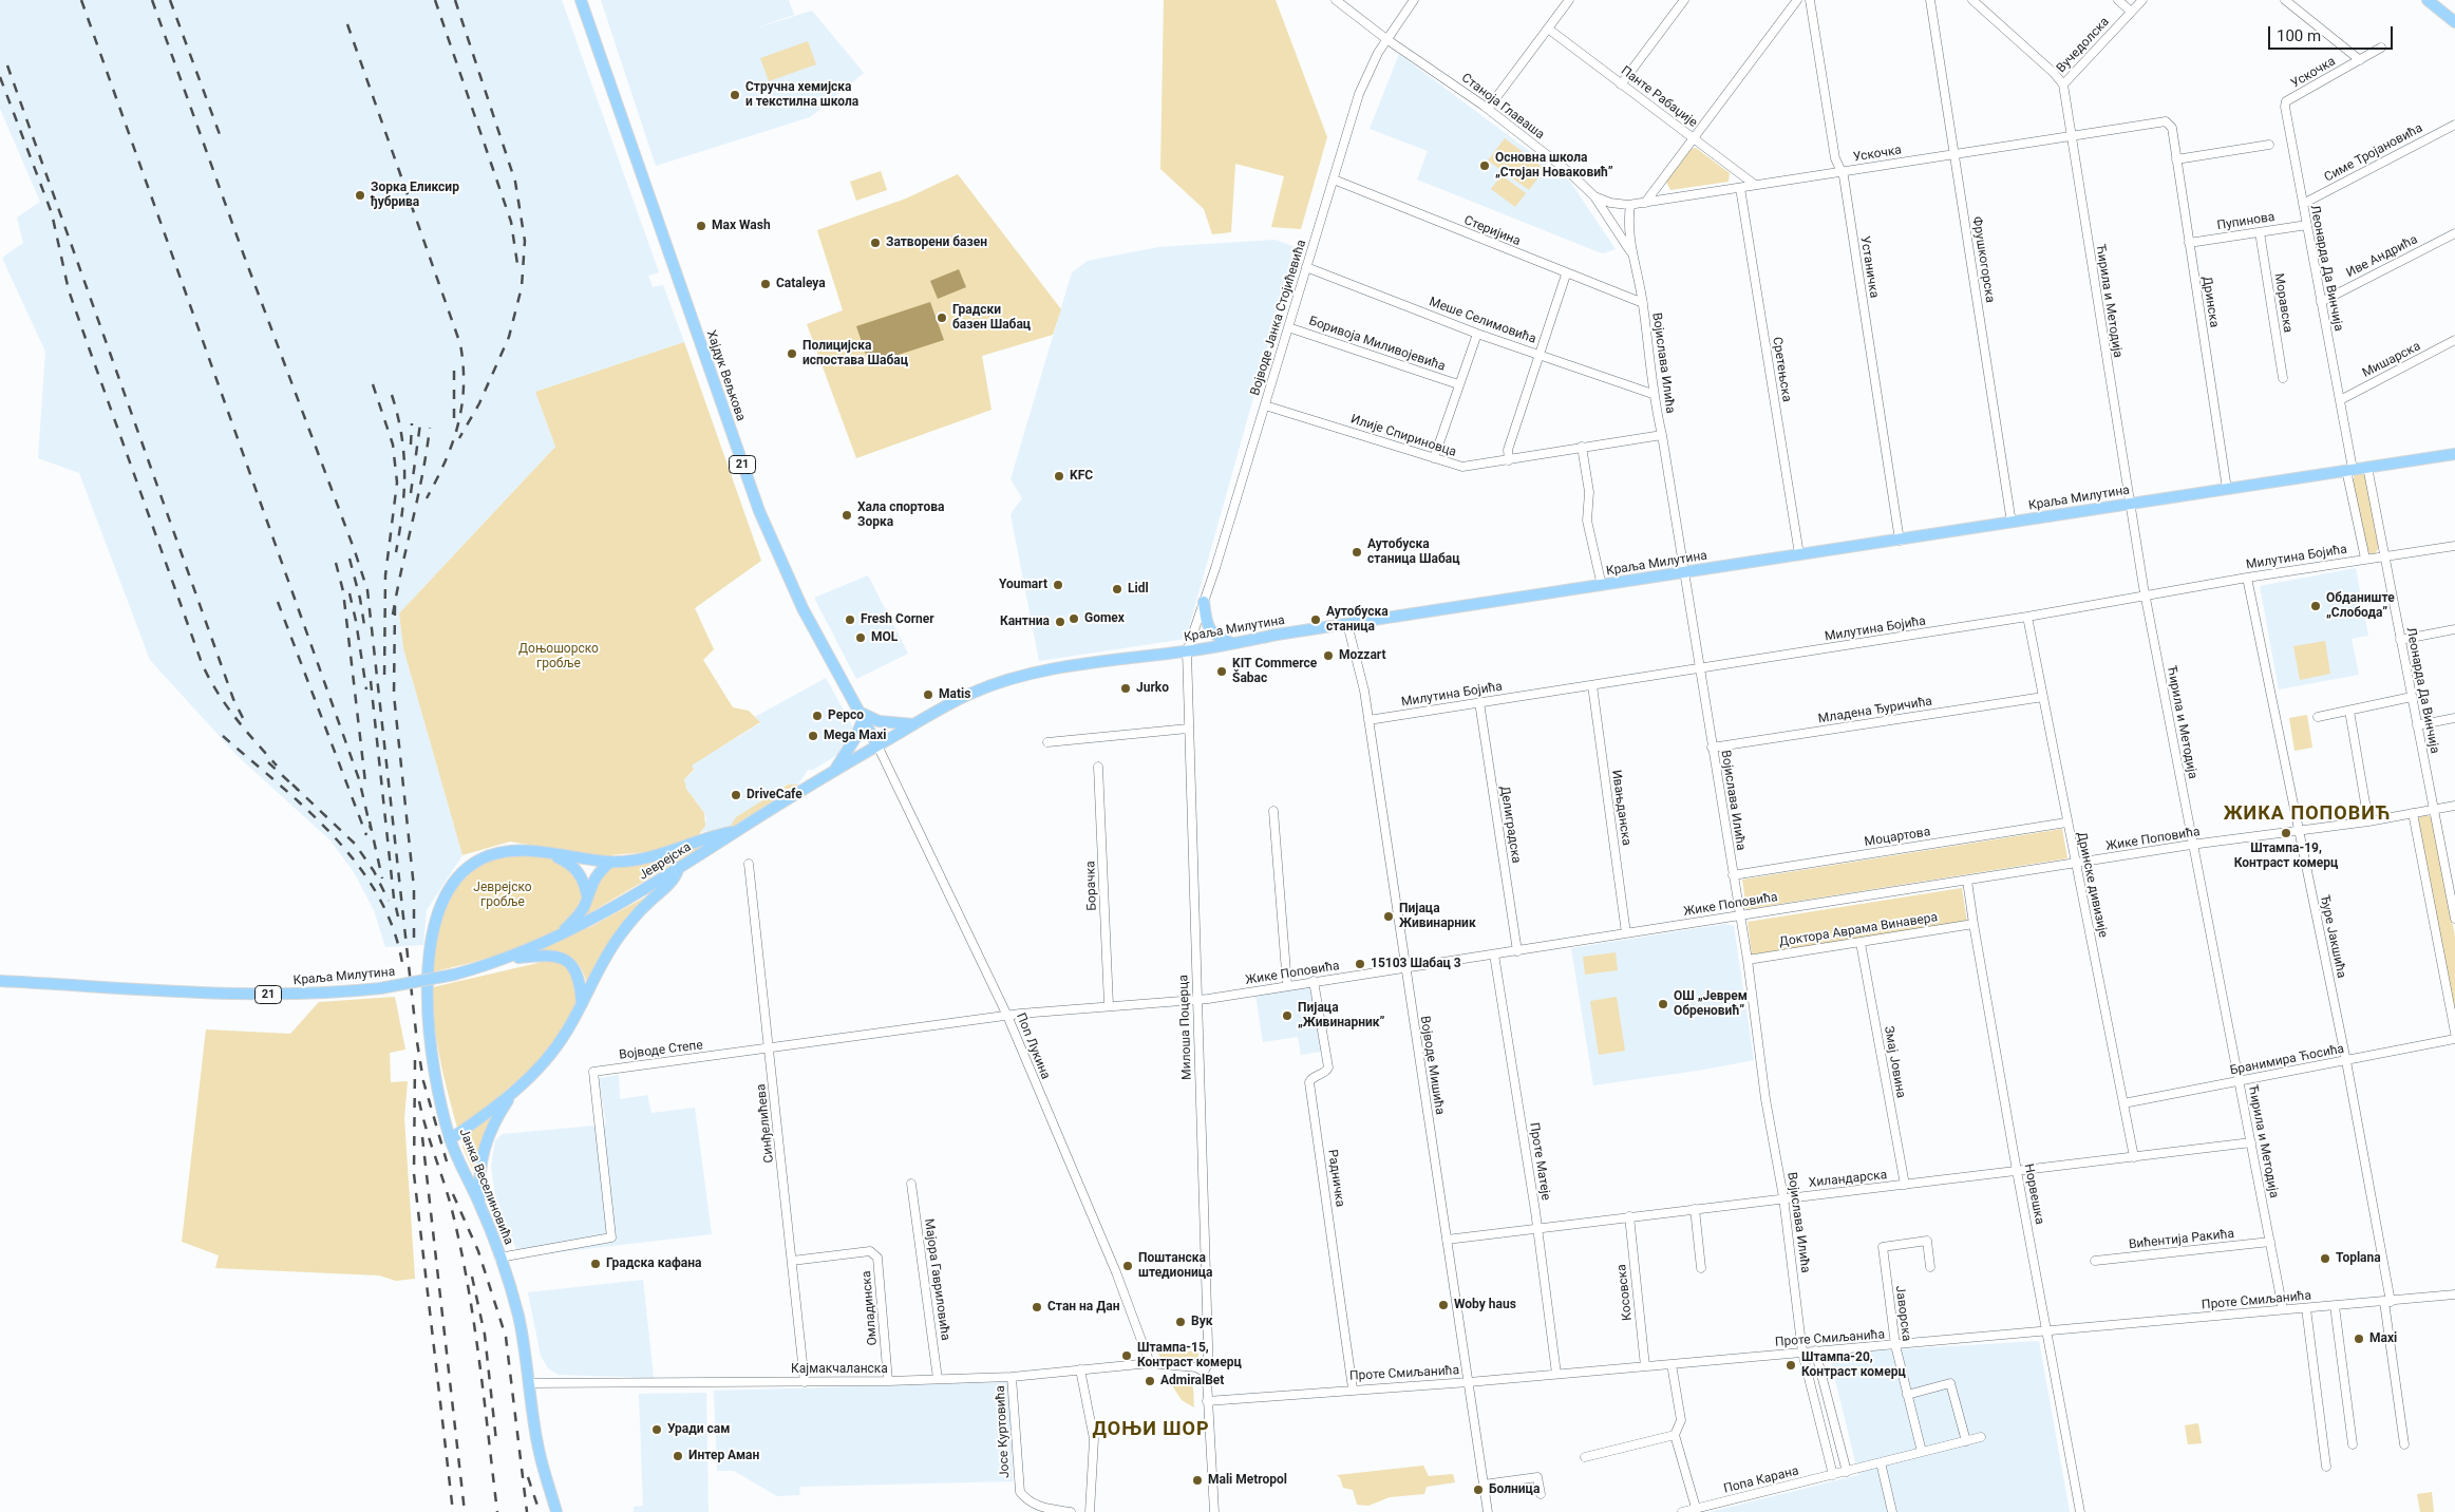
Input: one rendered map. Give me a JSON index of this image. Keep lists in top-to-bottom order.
{
  "streets": {
    "main road": [
      "Хајдук Вељкова",
      "21",
      "Краља Милутина",
      "Јеврејска",
      "Јанка Веселиновића"
    ],
    "street": [
      "Вучедолска",
      "Ускочка",
      "Панте Рабаџије",
      "Станоја Главаша",
      "Симе Тројановића",
      "Пупинова",
      "Стеријина",
      "Иве Андрића",
      "Фрушкогорска",
      "Устаничка",
      "Леонарда Да Винчија",
      "Ћирила и Методија",
      "Дринска",
      "Моравска",
      "Војводе Јанка Стојићевића",
      "Меше Селимовића",
      "Боривоја Миливојевића",
      "Мишарска",
      "Војислава Илића",
      "Сретењска",
      "Илије Спириновца",
      "Милутина Бојића",
      "Младена Ђуричића",
      "Ивањданска",
      "Делиградска",
      "Моцартова",
      "Жике Поповића",
      "Дринске дивизије",
      "Борачка",
      "Доктора Аврама Винавера",
      "Ђуре Јакшића",
      "Милоша Поцерца",
      "Поп Лукина",
      "Војводе Степе",
      "Бранимира Ћосића",
      "Змај Јовина",
      "Војводе Мишића",
      "Синђелићева",
      "Проте Матеје",
      "Радничка",
      "Хиландарска",
      "Норвешка",
      "Вићентија Ракића",
      "Мајора Гавриловића",
      "Косовска",
      "Проте Смиљанића",
      "Омладинска",
      "Јаворска",
      "Кајмакчаланска",
      "Јосе Куртовића",
      "Попа Карана"
    ]
  },
  "crossings": [
    ["Вучедолска", "Ћирила и Методија"],
    ["Ускочка", "Панте Рабаџије"],
    ["Ускочка", "Станоја Главаша"],
    ["Ускочка", "Фрушкогорска"],
    ["Ускочка", "Устаничка"],
    ["Ускочка", "Леонарда Да Винчија"],
    ["Ускочка", "Ћирила и Методија"],
    ["Ускочка", "Дринска"],
    ["Ускочка", "Сретењска"],
    ["Станоја Главаша", "Војводе Јанка Стојићевића"],
    ["Станоја Главаша", "Војислава Илића"],
    ["Симе Тројановића", "Леонарда Да Винчија"],
    ["Пупинова", "Леонарда Да Винчија"],
    ["Пупинова", "Дринска"],
    ["Пупинова", "Моравска"],
    ["Стеријина", "Војводе Јанка Стојићевића"],
    ["Стеријина", "Војислава Илића"],
    ["Иве Андрића", "Леонарда Да Винчија"],
    ["Фрушкогорска", "Краља Милутина"],
    ["Устаничка", "Краља Милутина"],
    ["Леонарда Да Винчија", "Мишарска"],
    ["Леонарда Да Винчија", "Краља Милутина"],
    ["Леонарда Да Винчија", "Милутина Бојића"],
    ["Леонарда Да Винчија", "Жике Поповића"],
    ["Ћирила и Методија", "Краља Милутина"],
    ["Ћирила и Методија", "Милутина Бојића"],
    ["Ћирила и Методија", "Жике Поповића"],
    ["Ћирила и Методија", "Бранимира Ћосића"],
    ["Ћирила и Методија", "Хиландарска"],
    ["Ћирила и Методија", "Вићентија Ракића"],
    ["Ћирила и Методија", "Проте Смиљанића"],
    ["Дринска", "Краља Милутина"],
    ["Војводе Јанка Стојићевића", "Меше Селимовића"],
    ["Војводе Јанка Стојићевића", "Боривоја Миливојевића"],
    ["Војводе Јанка Стојићевића", "Илије Спириновца"],
    ["Војводе Јанка Стојићевића", "Краља Милутина"],
    ["Војводе Јанка Стојићевића", "Милоша Поцерца"],
    ["Меше Селимовића", "Војислава Илића"],
    ["Војислава Илића", "Илије Спириновца"],
    ["Војислава Илића", "Краља Милутина"],
    ["Војислава Илића", "Милутина Бојића"],
    ["Војислава Илића", "Младена Ђуричића"],
    ["Војислава Илића", "Моцартова"],
    ["Војислава Илића", "Жике Поповића"],
    ["Војислава Илића", "Доктора Аврама Винавера"],
    ["Војислава Илића", "Хиландарска"],
    ["Војислава Илића", "Проте Смиљанића"],
    ["Војислава Илића", "Попа Карана"],
    ["Сретењска", "Краља Милутина"],
    ["Хајдук Вељкова", "Краља Милутина"],
    ["Хајдук Вељкова", "Јеврејска"],
    ["Хајдук Вељкова", "Поп Лукина"],
    ["Краља Милутина", "Јеврејска"],
    ["Краља Милутина", "Милоша Поцерца"],
    ["Краља Милутина", "Поп Лукина"],
    ["Краља Милутина", "Војводе Мишића"],
    ["Милутина Бојића", "Ивањданска"],
    ["Милутина Бојића", "Делиградска"],
    ["Милутина Бојића", "Дринске дивизије"],
    ["Милутина Бојића", "Ђуре Јакшића"],
    ["Милутина Бојића", "Војводе Мишића"],
    ["Младена Ђуричића", "Дринске дивизије"],
    ["Ивањданска", "Жике Поповића"],
    ["Делиградска", "Жике Поповића"],
    ["Моцартова", "Дринске дивизије"],
    ["Жике Поповића", "Дринске дивизије"],
    ["Жике Поповића", "Борачка"],
    ["Жике Поповића", "Ђуре Јакшића"],
    ["Жике Поповића", "Милоша Поцерца"],
    ["Жике Поповића", "Поп Лукина"],
    ["Жике Поповића", "Војводе Степе"],
    ["Жике Поповића", "Војводе Мишића"],
    ["Жике Поповића", "Проте Матеје"],
    ["Жике Поповића", "Радничка"],
    ["Жике Поповића", "Норвешка"],
    ["Јеврејска", "Поп Лукина"],
    ["Јеврејска", "Јанка Веселиновића"],
    ["Дринске дивизије", "Бранимира Ћосића"],
    ["Дринске дивизије", "Хиландарска"],
    ["Доктора Аврама Винавера", "Змај Јовина"],
    ["Доктора Аврама Винавера", "Норвешка"],
    ["Ђуре Јакшића", "Бранимира Ћосића"],
    ["Ђуре Јакшића", "Проте Смиљанића"],
    ["Милоша Поцерца", "Проте Смиљанића"],
    ["Милоша Поцерца", "Кајмакчаланска"],
    ["Поп Лукина", "Војводе Степе"],
    ["Поп Лукина", "Кајмакчаланска"],
    ["Војводе Степе", "Синђелићева"],
    ["Војводе Степе", "Јанка Веселиновића"],
    ["Змај Јовина", "Хиландарска"],
    ["Војводе Мишића", "Хиландарска"],
    ["Војводе Мишића", "Проте Смиљанића"],
    ["Синђелићева", "Омладинска"],
    ["Синђелићева", "Кајмакчаланска"],
    ["Проте Матеје", "Хиландарска"],
    ["Проте Матеје", "Проте Смиљанића"],
    ["Радничка", "Проте Смиљанића"],
    ["Хиландарска", "Норвешка"],
    ["Хиландарска", "Косовска"],
    ["Јанка Веселиновића", "Кајмакчаланска"],
    ["Норвешка", "Проте Смиљанића"],
    ["Мајора Гавриловића", "Кајмакчаланска"],
    ["Косовска", "Проте Смиљанића"],
    ["Проте Смиљанића", "Јаворска"],
    ["Омладинска", "Кајмакчаланска"],
    ["Јаворска", "Попа Карана"],
    ["Кајмакчаланска", "Јосе Куртовића"]
  ],
  "districts": ["ЖИКА ПОПОВИЋ", "ДОЊИ ШОР"],
  "parks": ["Доњошорско гробље", "Јеврејско гробље"],
  "places": [
    "Стручна хемијска и текстилна школа",
    "Основна школа „Стојан Новаковић”",
    "Зорка Еликсир ђубрива",
    "Max Wash",
    "Затворени базен",
    "Cataleya",
    "Градски базен Шабац",
    "Полицијска испостава Шабац",
    "KFC",
    "Хала спортова Зорка",
    "Аутобуска станица Шабац",
    "Youmart",
    "Lidl",
    "Обданиште „Слобода”",
    "Gomex",
    "Fresh Corner",
    "Аутобуска станица",
    "Кантниа",
    "MOL",
    "Mozzart",
    "KIT Commerce Šabac",
    "Jurko",
    "Matis",
    "Pepco",
    "Mega Maxi",
    "DriveCafe",
    "Штампа-19, Контраст комерц",
    "Пијаца Живинарник",
    "15103 Шабац 3",
    "ОШ „Јеврем Обреновић”",
    "Пијаца „Живинарник”",
    "Toplana",
    "Градска кафана",
    "Поштанска штедионица",
    "Woby haus",
    "Стан на Дан",
    "Вук",
    "Maxi",
    "Штампа-15, Контраст комерц",
    "Штампа-20, Контраст комерц",
    "AdmiralBet",
    "Уради сам",
    "Интер Аман",
    "Mali Metropol",
    "Болница"
  ],
  "scale_bar": "100 m"
}
